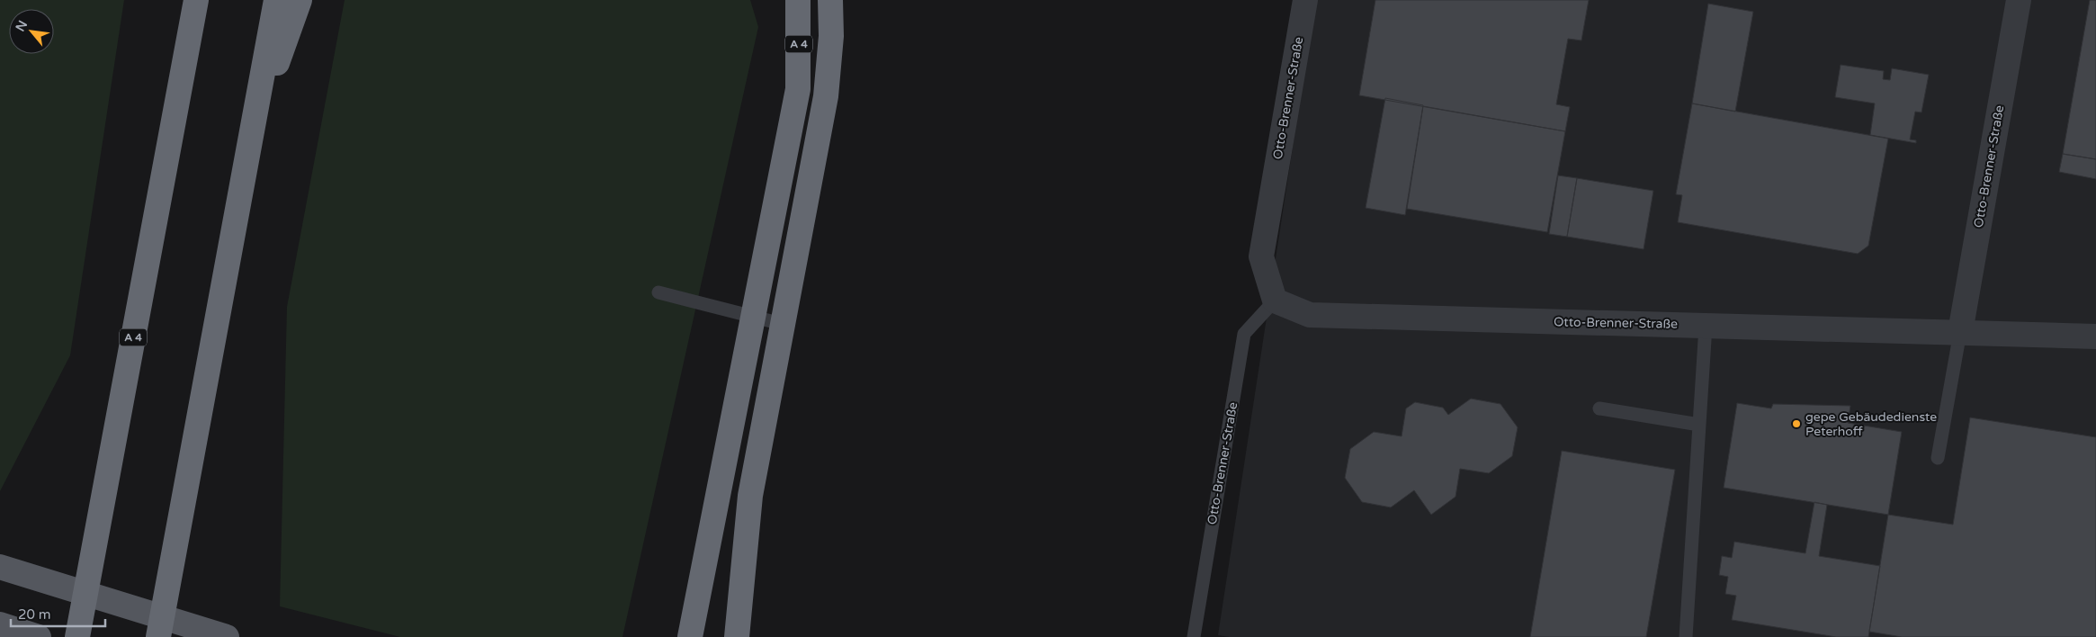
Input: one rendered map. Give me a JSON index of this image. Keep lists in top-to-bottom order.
{
  "streets": {
    "highway": ["A 4"],
    "street": ["Otto-Brenner-Straße"]
  },
  "places": ["gepe Gebäudedienste Peterhoff"],
  "scale_bar": "20 m",
  "north": "top left"
}
